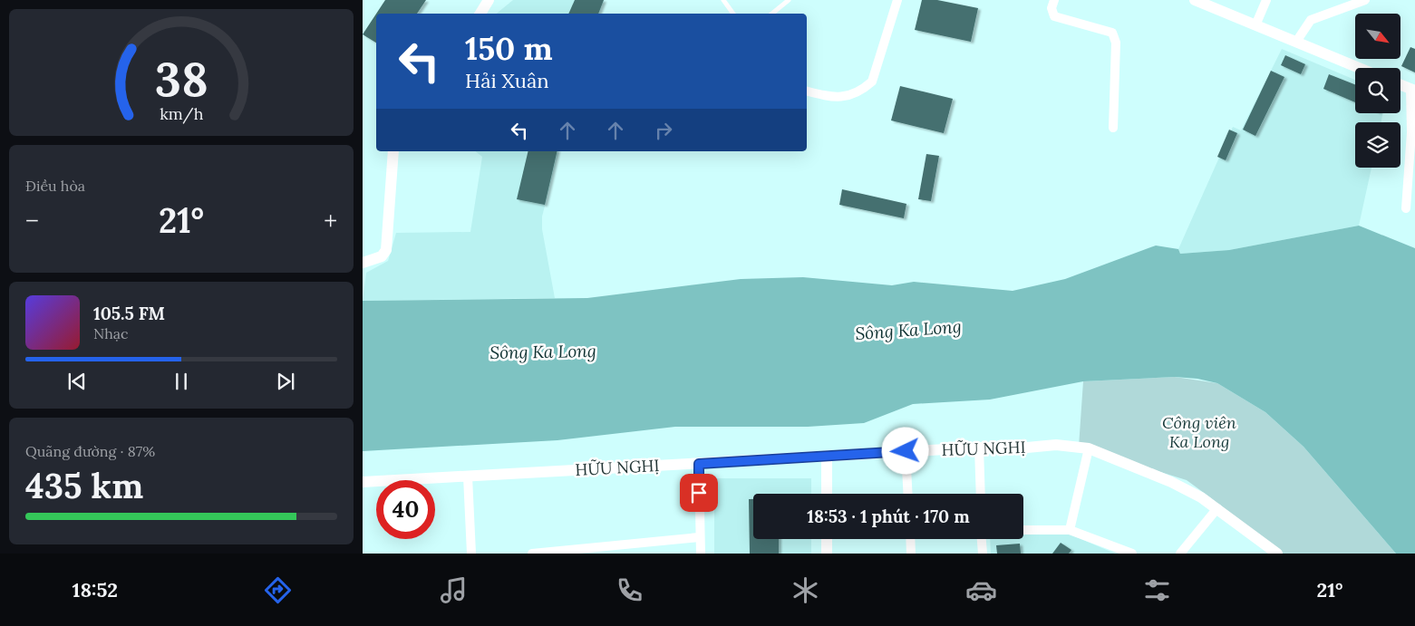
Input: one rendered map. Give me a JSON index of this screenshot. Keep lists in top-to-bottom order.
{
  "streets": {
    "street": ["HỮU NGHỊ"]
  },
  "water": ["Sông Ka Long"],
  "parks": ["Công viên Ka Long"],
  "north": "bottom right",
  "page": {
    "turn": ["150 m", "Hải Xuân"],
    "tile": [
      "Điều hòa",
      ["Quãng đường · 87%", "435 km"]
    ],
    "heat": ["−", "21°", "+"],
    "song": ["105.5 FM", "Nhạc"],
    "limit": "40",
    "trip": "18:53 · 1 phút · 170 m",
    "tabs": ["18:52", "21°"],
    "gauge": ["38", "km/h"]
  }
}
